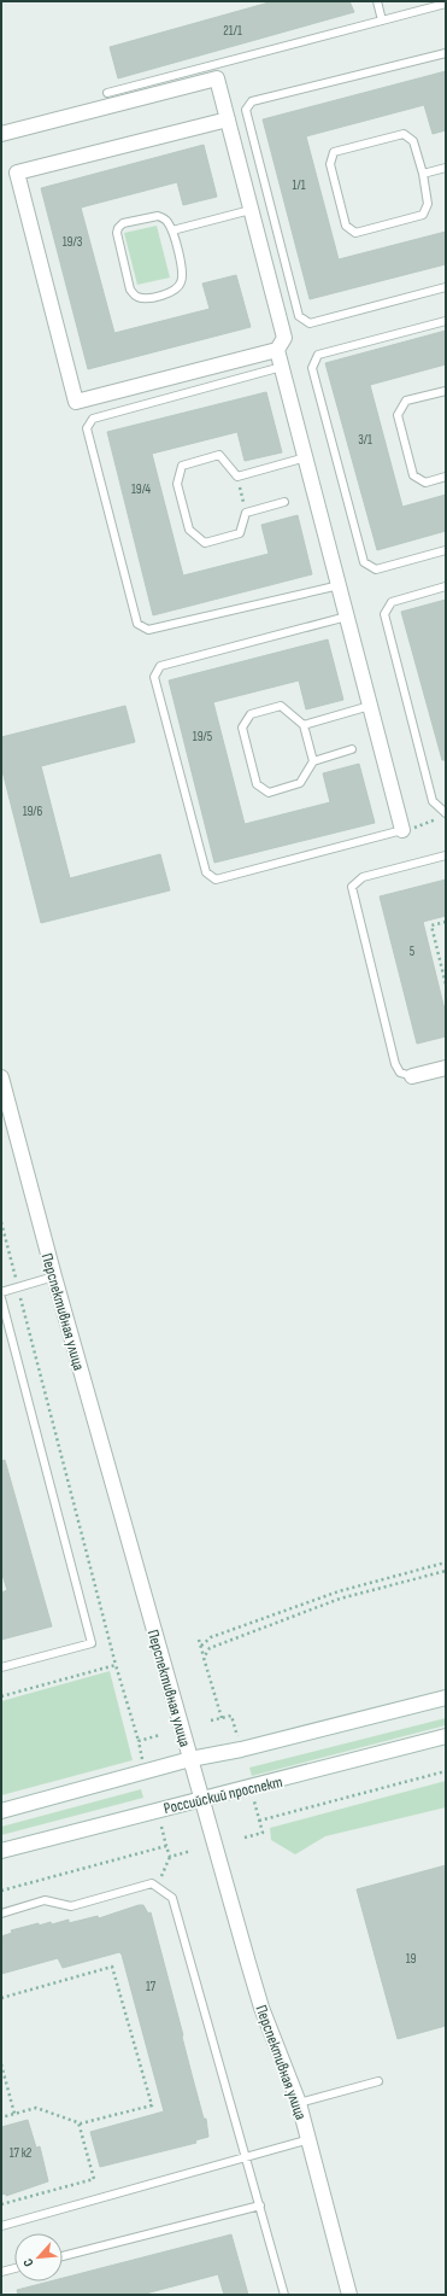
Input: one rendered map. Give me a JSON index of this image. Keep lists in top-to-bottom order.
{
  "streets": {
    "street": ["Перспективная улица", "Российский проспект"]
  },
  "crossings": [
    ["Перспективная улица", "Российский проспект"]
  ],
  "house_numbers": [
    "21/1",
    "1/1",
    "19/3",
    "3/1",
    "19/4",
    "19/5",
    "19/6",
    "5",
    "19",
    "17",
    "17 к2"
  ],
  "north": "bottom left"
}
